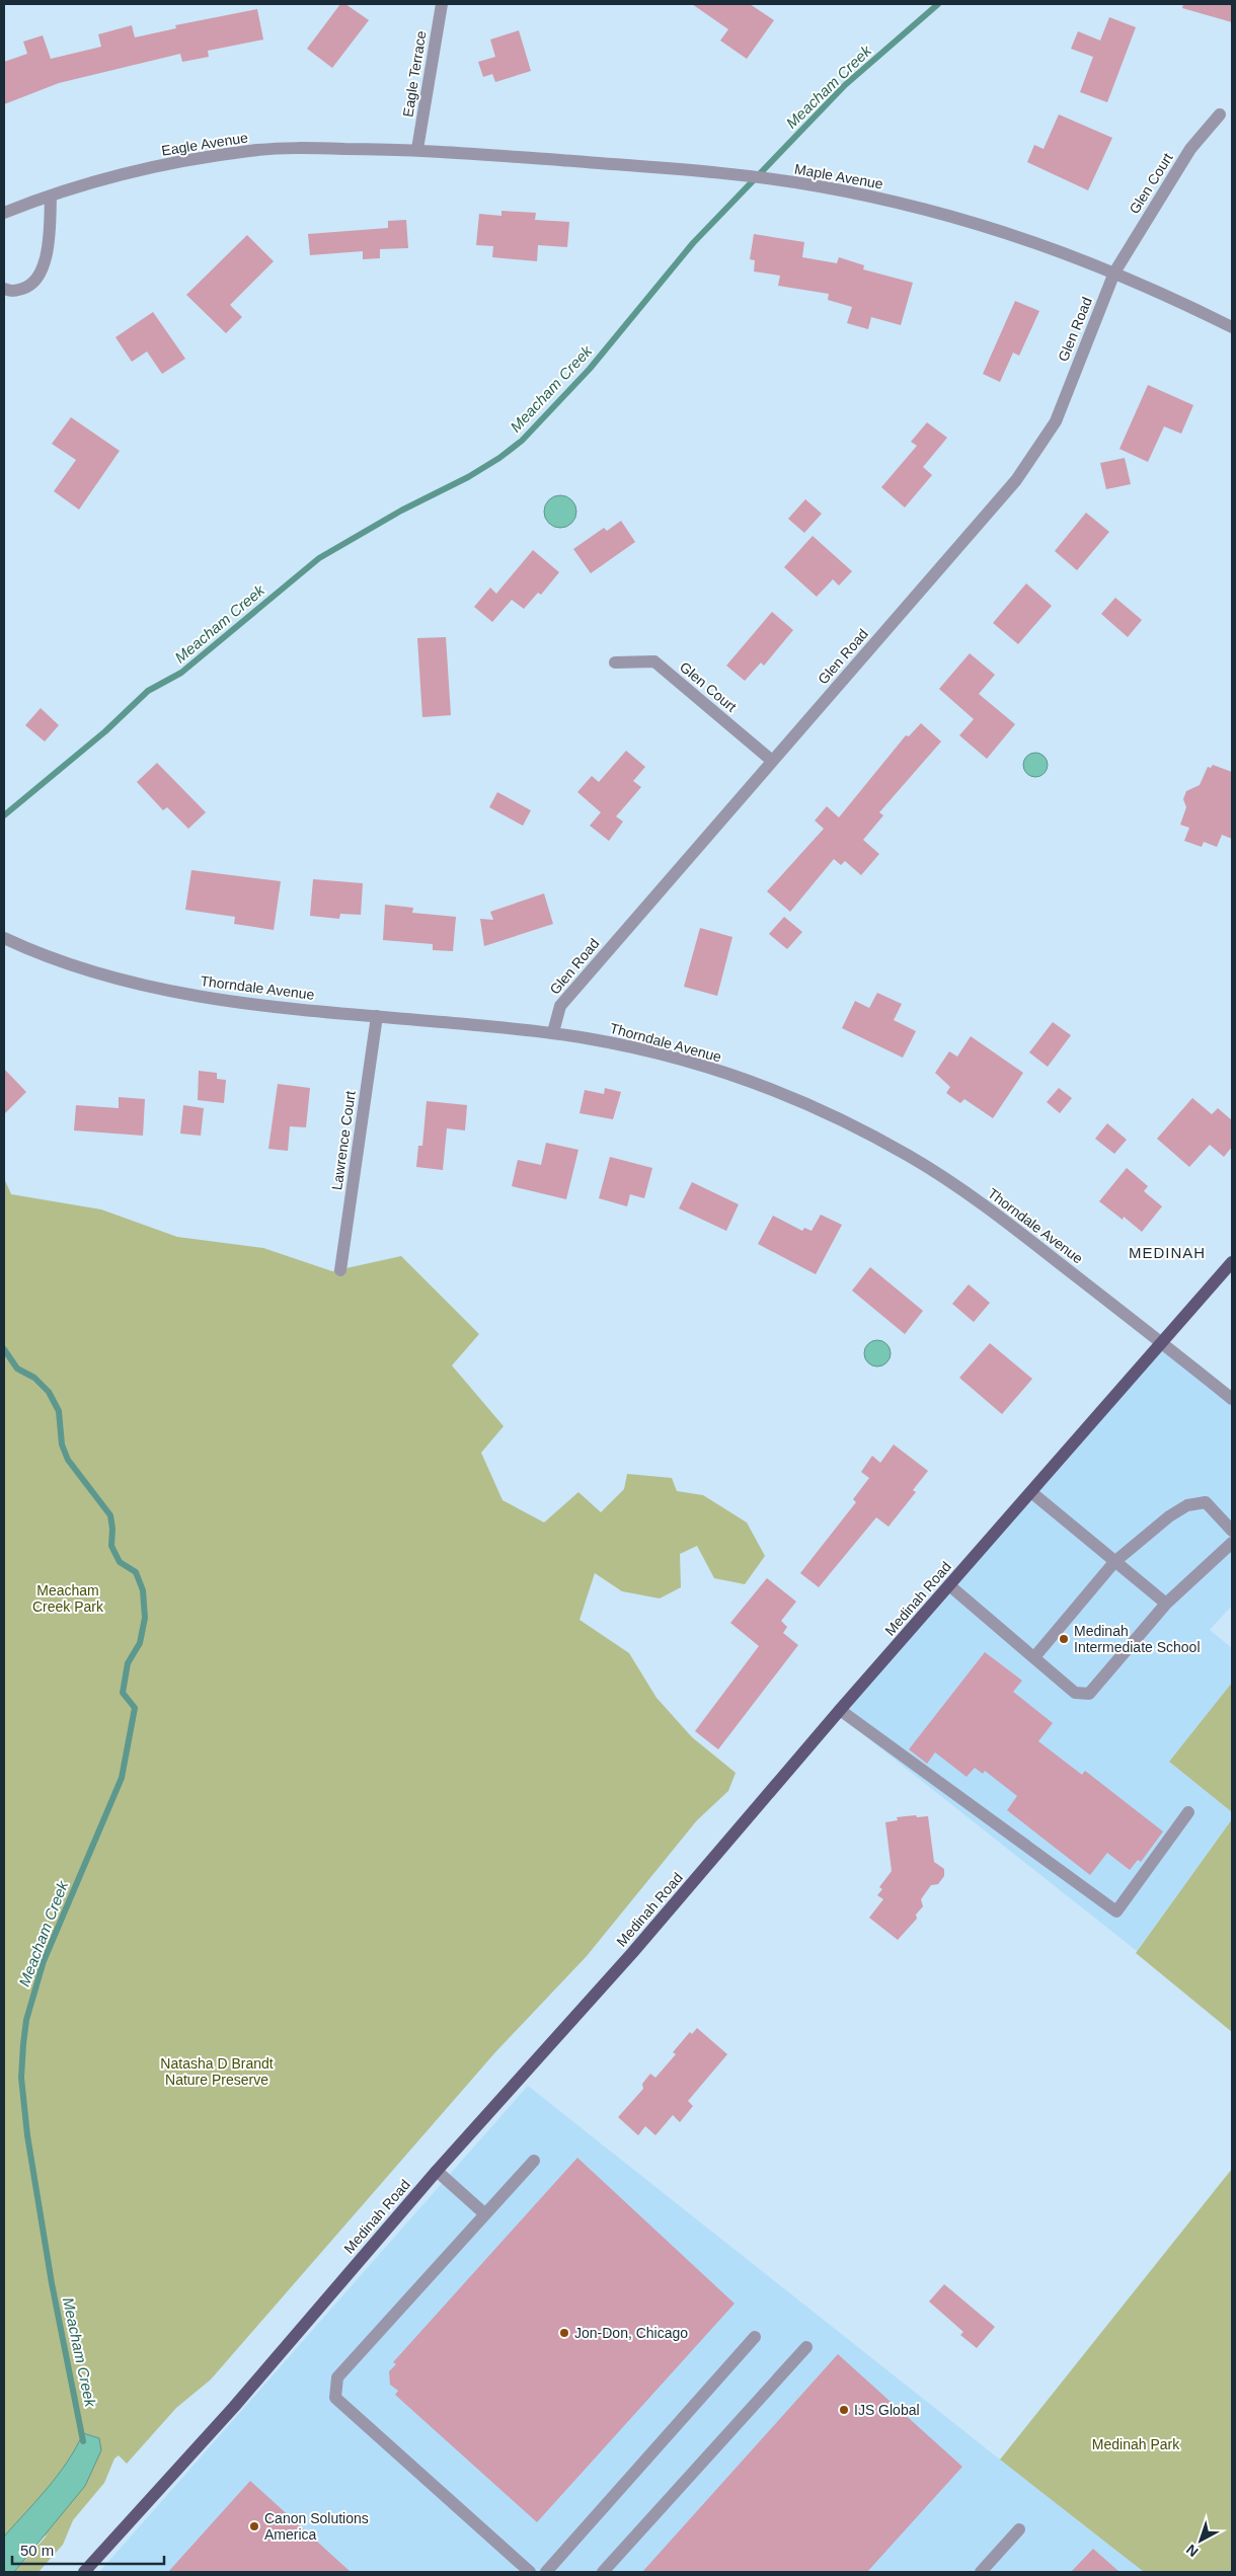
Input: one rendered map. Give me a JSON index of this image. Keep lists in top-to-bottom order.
{
  "streets": {
    "main road": ["Medinah Road"],
    "street": [
      "Eagle Terrace",
      "Eagle Avenue",
      "Maple Avenue",
      "Glen Court",
      "Glen Road",
      "Thorndale Avenue",
      "Lawrence Court"
    ]
  },
  "crossings": [
    ["Eagle Terrace", "Eagle Avenue"],
    ["Eagle Terrace", "Maple Avenue"],
    ["Eagle Avenue", "Maple Avenue"],
    ["Maple Avenue", "Glen Court"],
    ["Maple Avenue", "Glen Road"],
    ["Glen Court", "Glen Road"],
    ["Glen Road", "Thorndale Avenue"],
    ["Thorndale Avenue", "Lawrence Court"],
    ["Thorndale Avenue", "Medinah Road"]
  ],
  "districts": ["MEDINAH"],
  "water": ["Meacham Creek"],
  "parks": ["Meacham Creek Park", "Natasha D Brandt Nature Preserve", "Medinah Park"],
  "places": [
    "Medinah Intermediate School",
    "Jon-Don, Chicago",
    "IJS Global",
    "Canon Solutions America"
  ],
  "scale_bar": "50 m",
  "north": "bottom left"
}
